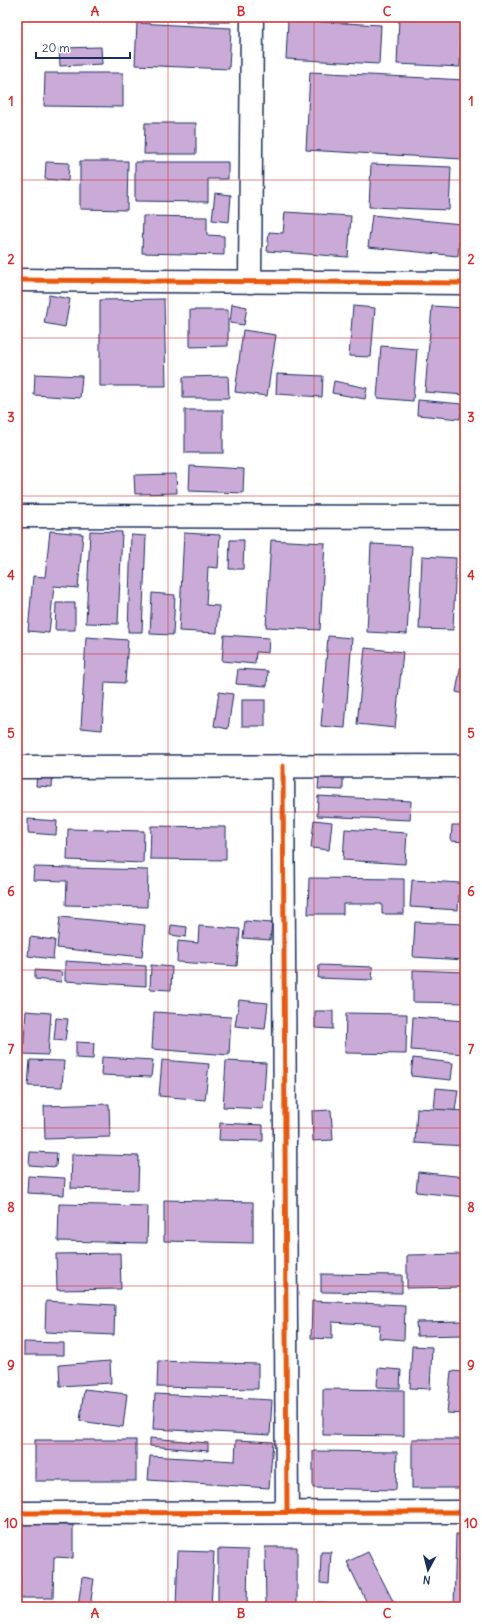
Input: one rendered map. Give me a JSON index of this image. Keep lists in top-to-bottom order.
{
  "scale_bar": "20 m",
  "north": "bottom",
  "grid": {
    "columns": ["A", "B", "C"],
    "rows": [
      "1",
      "2",
      "3",
      "4",
      "5",
      "6",
      "7",
      "8",
      "9",
      "10"
    ]
  }
}
